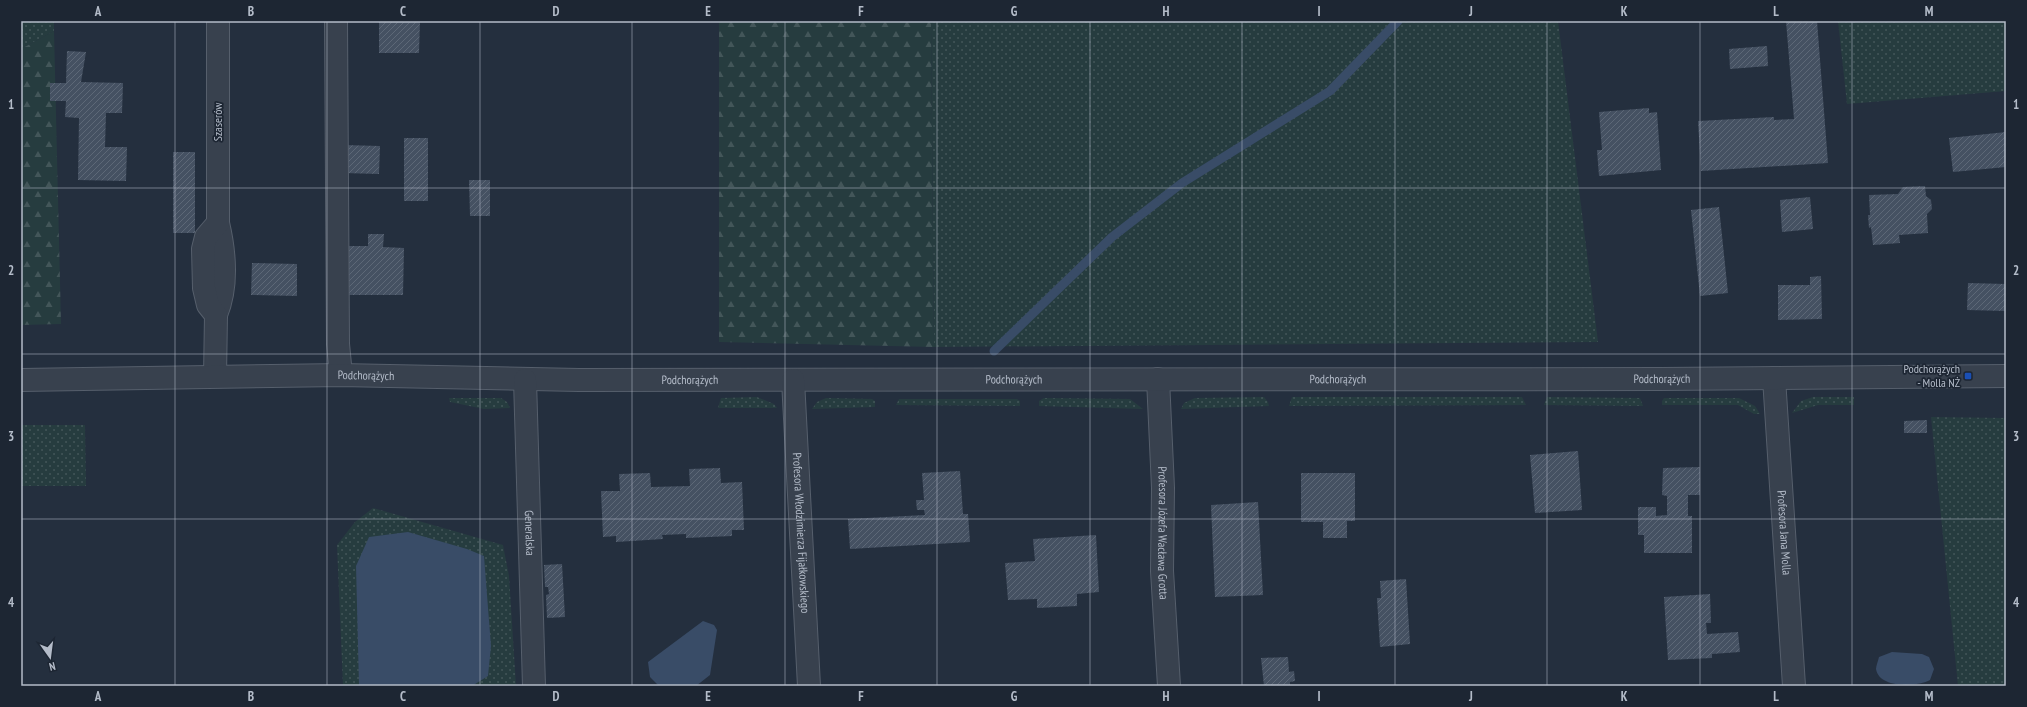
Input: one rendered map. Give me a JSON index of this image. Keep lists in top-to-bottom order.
{
  "streets": {
    "street": [
      "Szaserów",
      "Podchorążych",
      "Profesora Józefa Wacława Grotta",
      "Profesora Jana Molla",
      "Generalska",
      "Profesora Włodzimierza Fijałkowskiego"
    ]
  },
  "crossings": [
    ["Szaserów", "Podchorążych"],
    ["Podchorążych", "Profesora Józefa Wacława Grotta"],
    ["Podchorążych", "Profesora Jana Molla"],
    ["Podchorążych", "Generalska"],
    ["Podchorążych", "Profesora Włodzimierza Fijałkowskiego"]
  ],
  "places": {
    "transit": ["Podchorążych - Molla NŻ"]
  },
  "north": "bottom",
  "grid": {
    "columns": [
      "A",
      "B",
      "C",
      "D",
      "E",
      "F",
      "G",
      "H",
      "I",
      "J",
      "K",
      "L",
      "M"
    ],
    "rows": [
      "1",
      "2",
      "3",
      "4"
    ]
  }
}
